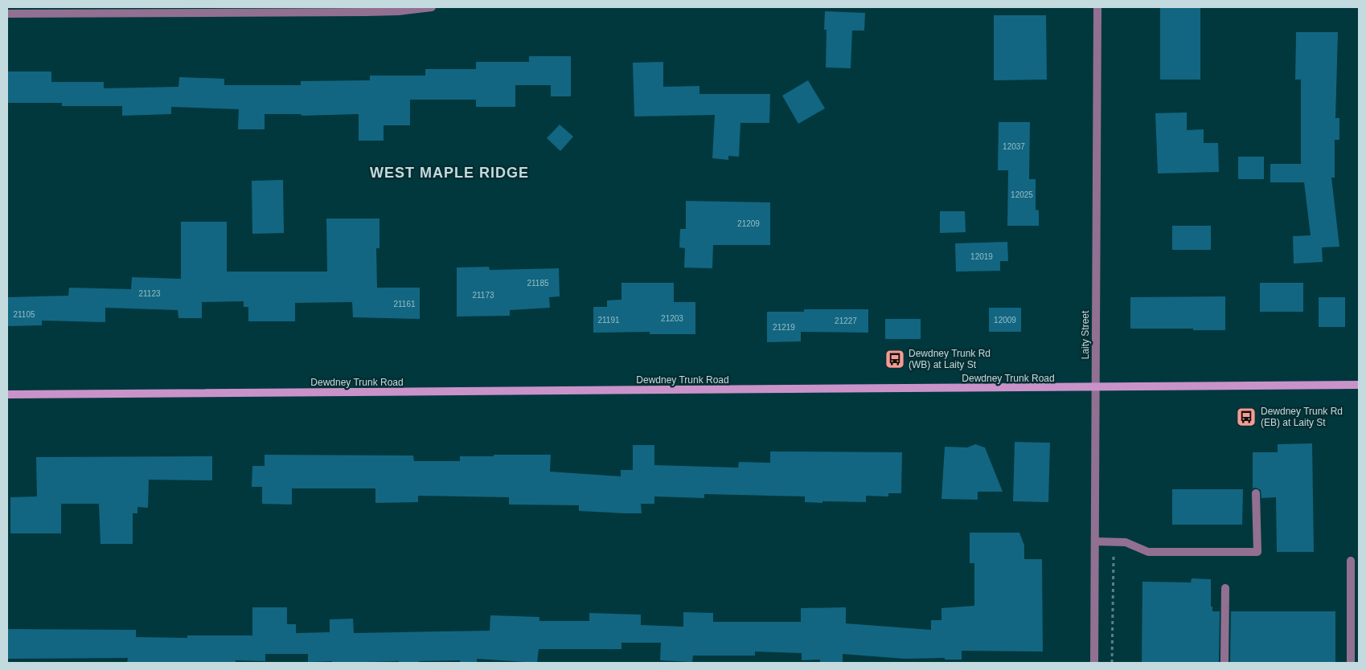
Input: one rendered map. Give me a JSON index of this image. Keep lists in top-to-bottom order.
{
  "streets": {
    "main road": ["Dewdney Trunk Road"],
    "street": ["Laity Street"]
  },
  "crossings": [
    ["Laity Street", "Dewdney Trunk Road"]
  ],
  "districts": ["WEST MAPLE RIDGE"],
  "places": {
    "bus stop": ["Dewdney Trunk Rd (WB) at Laity St", "Dewdney Trunk Rd (EB) at Laity St"]
  },
  "house_numbers": [
    "12037",
    "12025",
    "21209",
    "12019",
    "21185",
    "21123",
    "21173",
    "21161",
    "21105",
    "21203",
    "21191",
    "12009",
    "21227",
    "21219"
  ]
}
